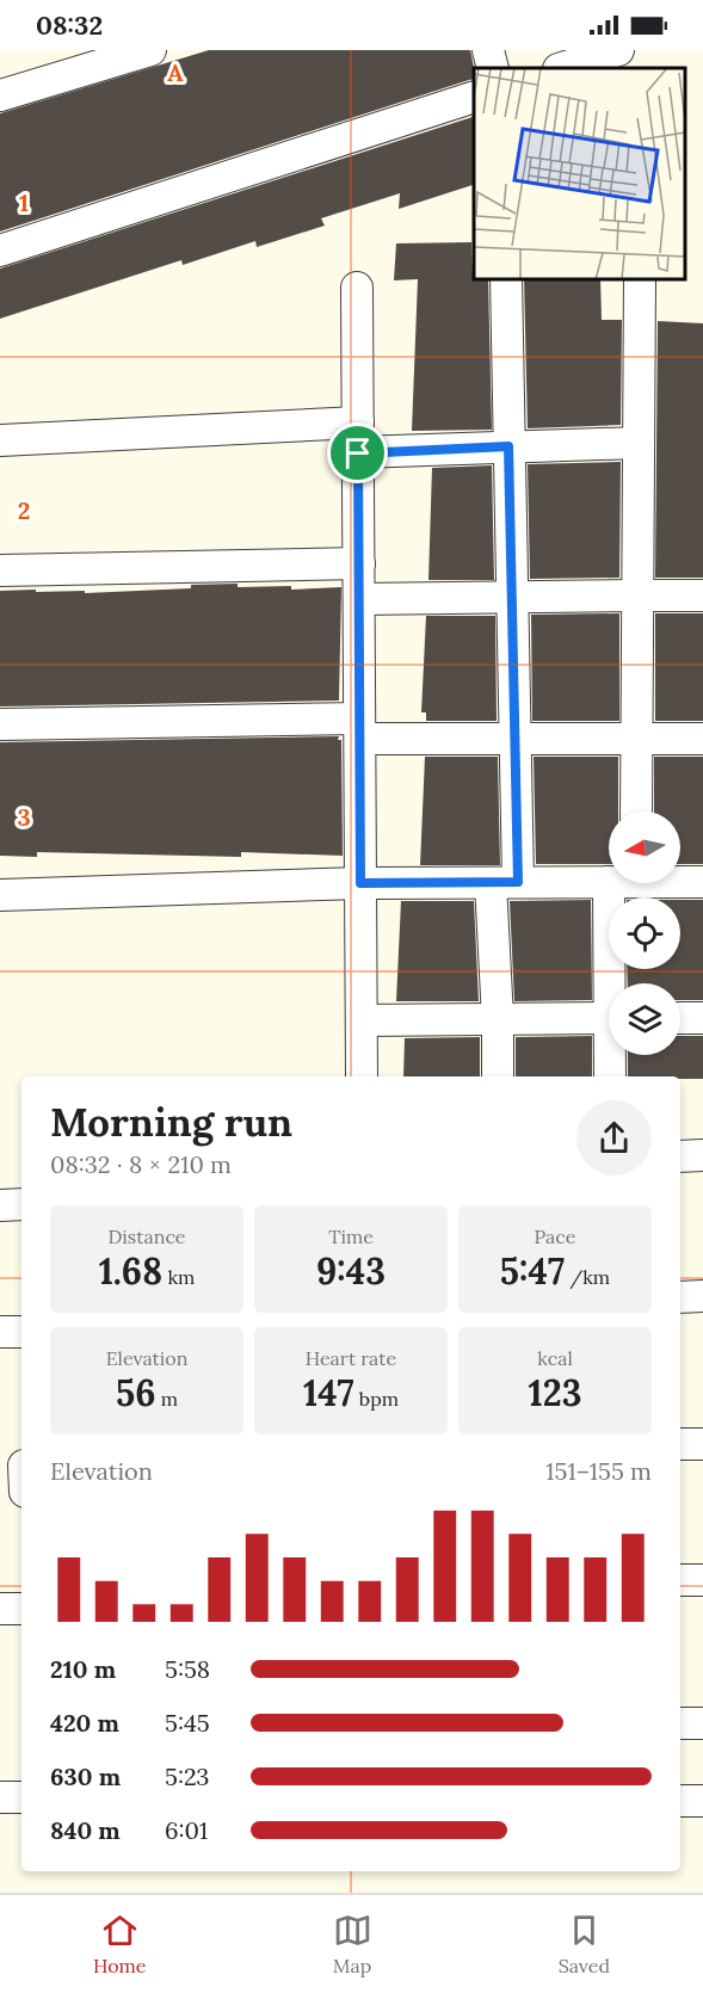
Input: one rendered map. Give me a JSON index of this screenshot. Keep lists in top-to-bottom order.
{
  "north": "left",
  "page": {
    "status": "08:32",
    "heading": ["Morning run", "08:32 · 8 × 210 m"],
    "stats": [
      ["Distance", "1.68 km"],
      ["Time", "9:43"],
      ["Pace", "5:47 /km"],
      ["Elevation", "56 m"],
      ["Heart rate", "147 bpm"],
      ["kcal", "123"]
    ],
    "chart": ["Elevation", "151–155 m"],
    "list": [
      {
        "name": "210 m",
        "note": "5:58"
      },
      {
        "name": "420 m",
        "note": "5:45"
      },
      {
        "name": "630 m",
        "note": "5:23"
      },
      {
        "name": "840 m",
        "note": "6:01"
      }
    ],
    "tabs": ["Home", "Map", "Saved"]
  },
  "grid": {
    "columns": ["A"],
    "rows": ["1", "2", "3"]
  }
}
